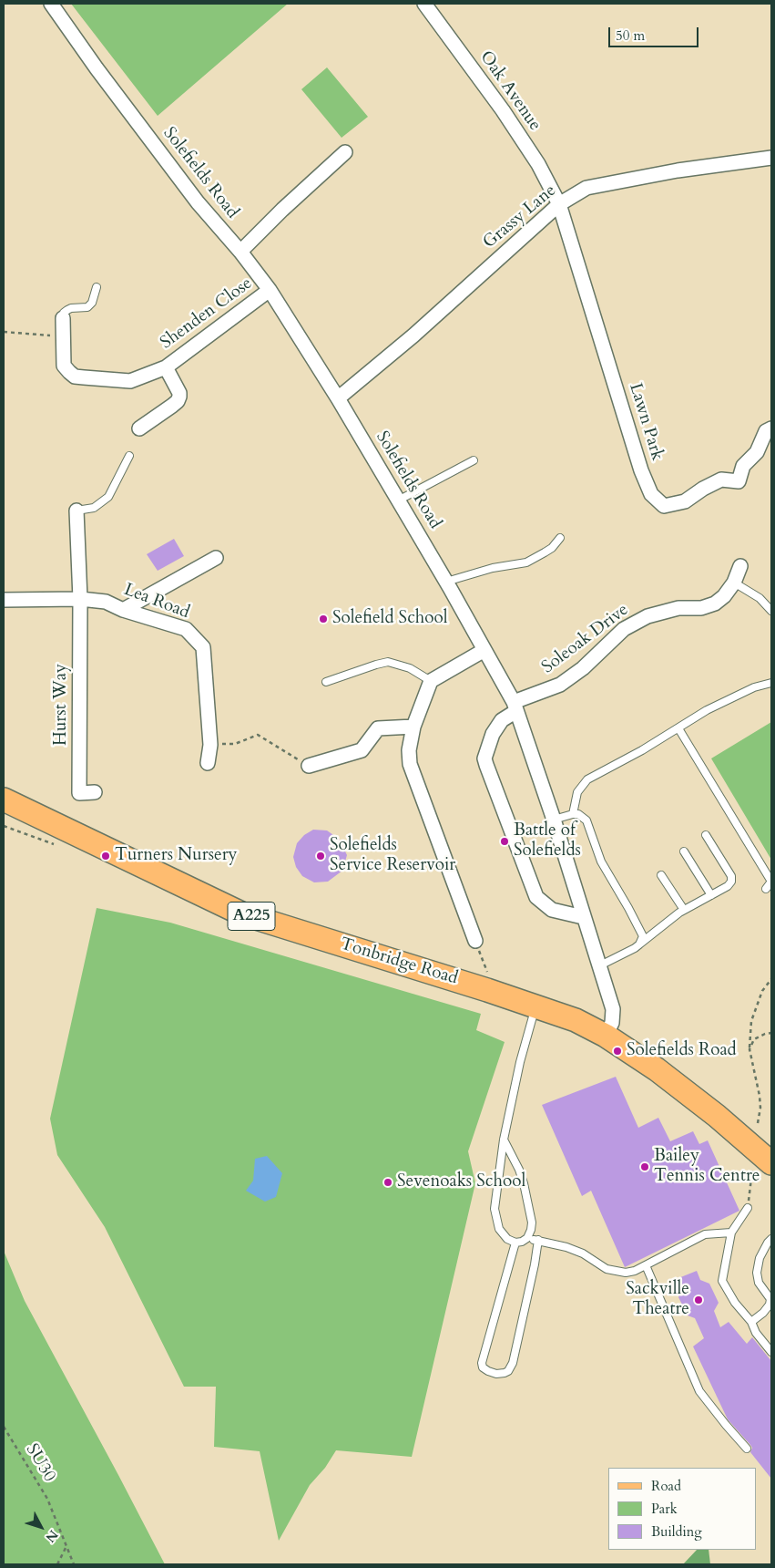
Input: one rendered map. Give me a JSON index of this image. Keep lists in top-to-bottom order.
{
  "streets": {
    "main road": ["A225", "Tonbridge Road"],
    "street": [
      "Oak Avenue",
      "Solefields Road",
      "Grassy Lane",
      "Shenden Close",
      "Lawn Park",
      "Lea Road",
      "Soleoak Drive",
      "Hurst Way"
    ],
    "path": ["SU30"]
  },
  "crossings": [
    ["Oak Avenue", "Grassy Lane"],
    ["Oak Avenue", "Lawn Park"],
    ["Solefields Road", "Grassy Lane"],
    ["Solefields Road", "Shenden Close"],
    ["Solefields Road", "Soleoak Drive"],
    ["Solefields Road", "Tonbridge Road"],
    ["Grassy Lane", "Lawn Park"],
    ["Lea Road", "Hurst Way"]
  ],
  "places": [
    "Solefield School",
    "Battle of Solefields",
    "Turners Nursery",
    "Solefields Service Reservoir",
    "Solefields Road",
    "Bailey Tennis Centre",
    "Sevenoaks School",
    "Sackville Theatre"
  ],
  "legend": ["Road", "Park", "Building"],
  "scale_bar": "50 m",
  "north": "bottom right"
}
